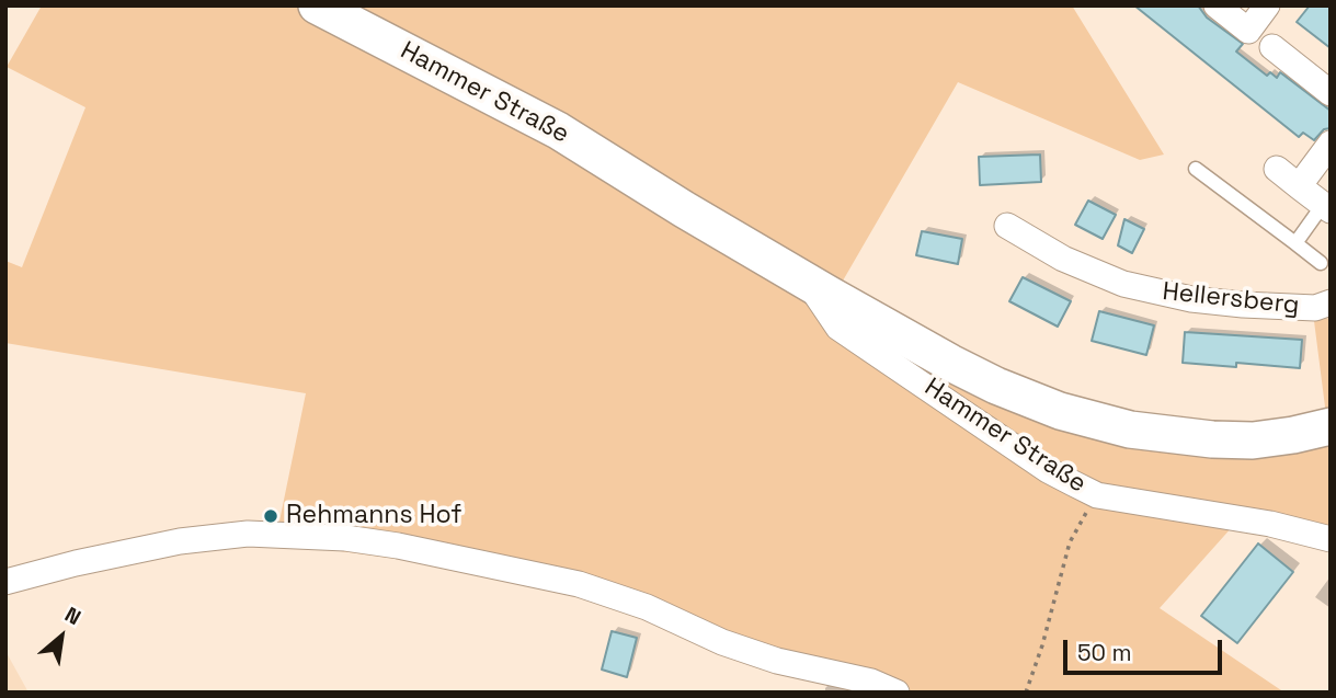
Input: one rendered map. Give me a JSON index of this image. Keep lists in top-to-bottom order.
{
  "streets": {
    "main road": ["Hammer Straße"],
    "street": ["Hellersberg"]
  },
  "places": ["Rehmanns Hof"],
  "scale_bar": "50 m",
  "north": "top right"
}
